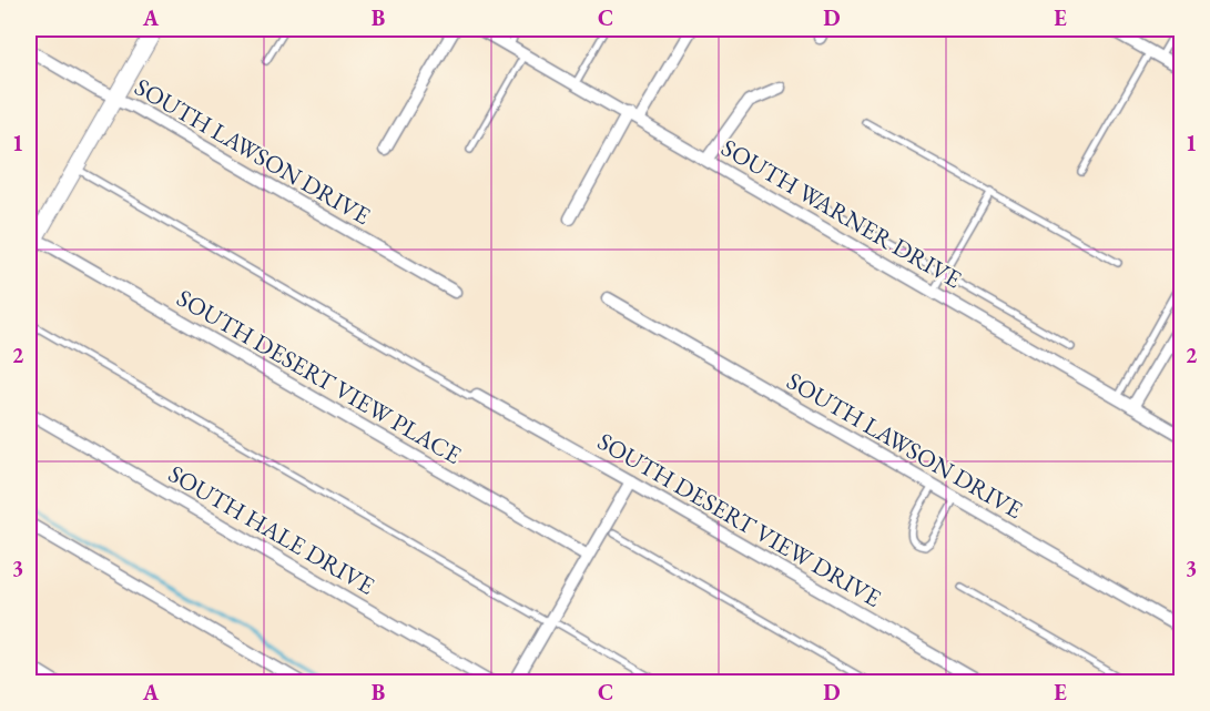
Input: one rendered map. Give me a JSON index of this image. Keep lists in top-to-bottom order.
{
  "streets": {
    "street": [
      "SOUTH LAWSON DRIVE",
      "SOUTH WARNER DRIVE",
      "SOUTH DESERT VIEW PLACE",
      "SOUTH DESERT VIEW DRIVE",
      "SOUTH HALE DRIVE"
    ]
  },
  "grid": {
    "columns": [
      "A",
      "B",
      "C",
      "D",
      "E"
    ],
    "rows": ["1", "2", "3"]
  }
}
